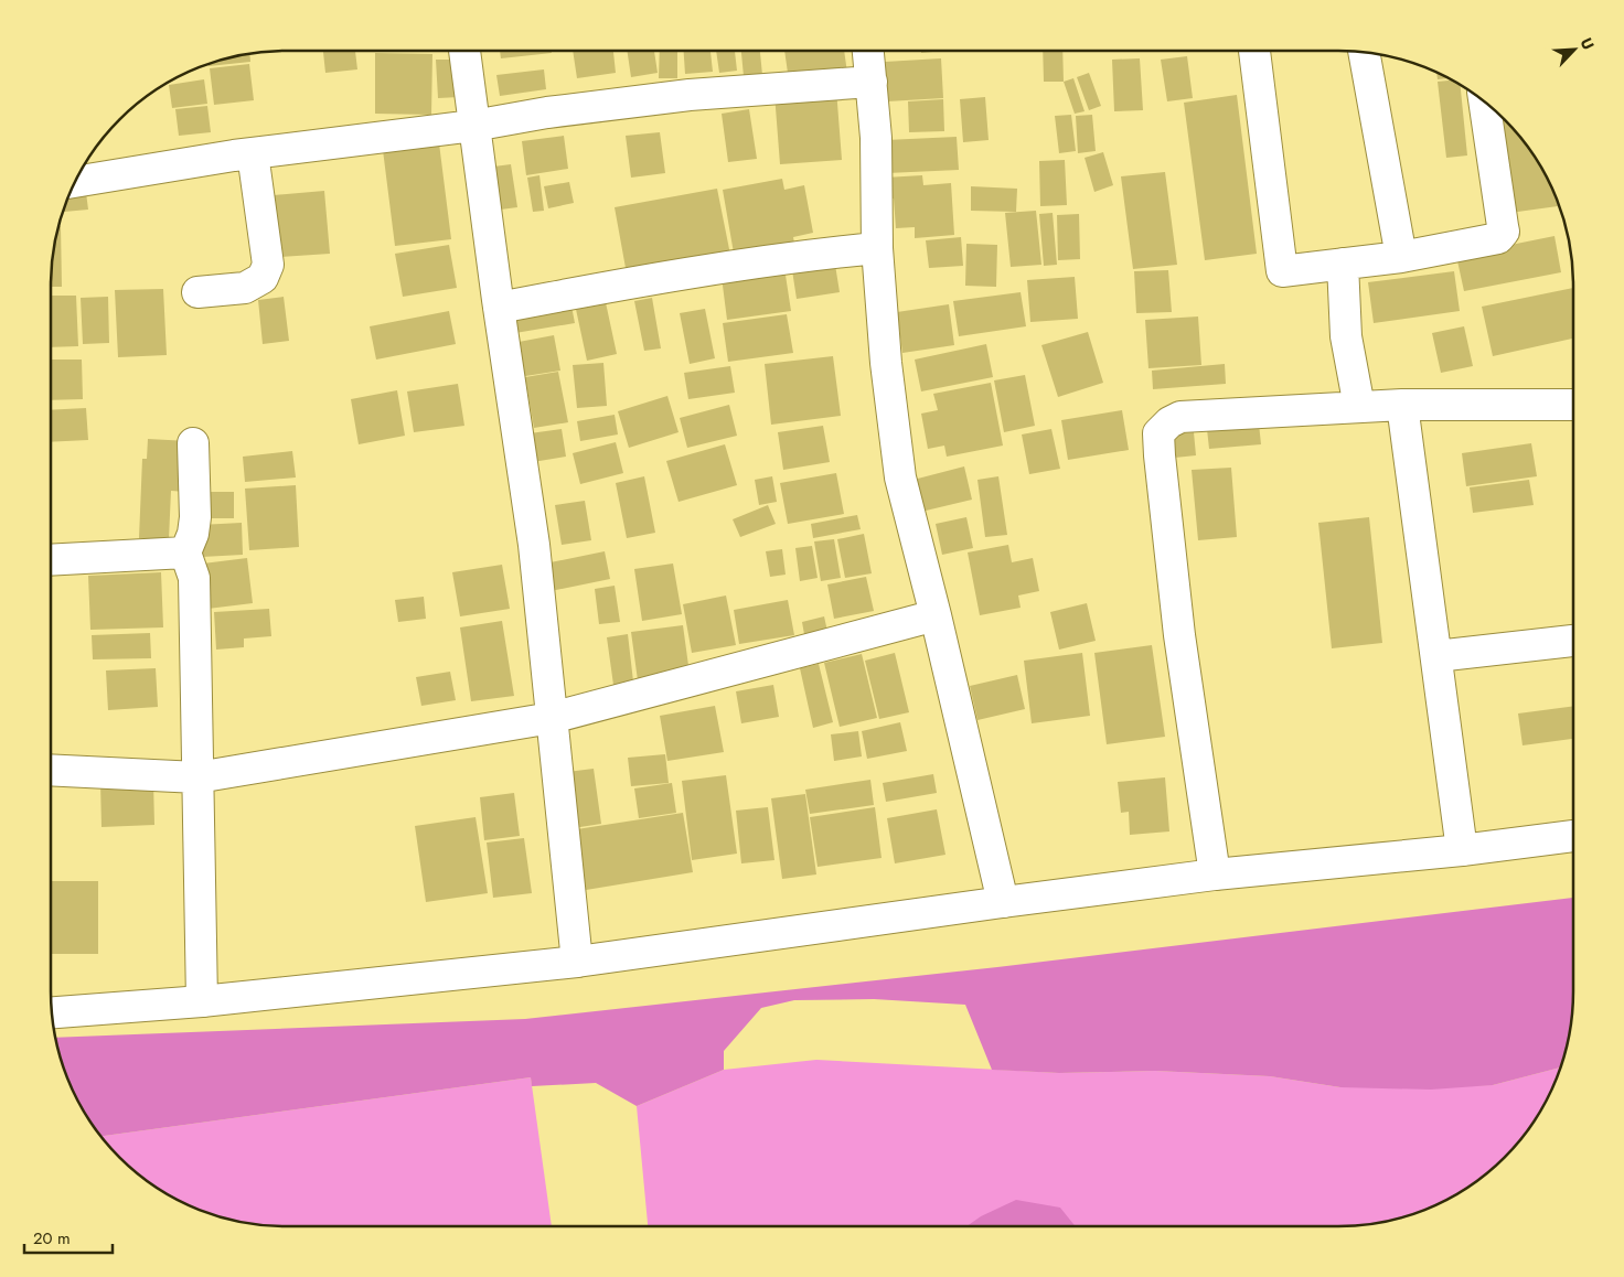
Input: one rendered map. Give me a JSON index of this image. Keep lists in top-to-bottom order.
{
  "scale_bar": "20 m",
  "north": "top right"
}
